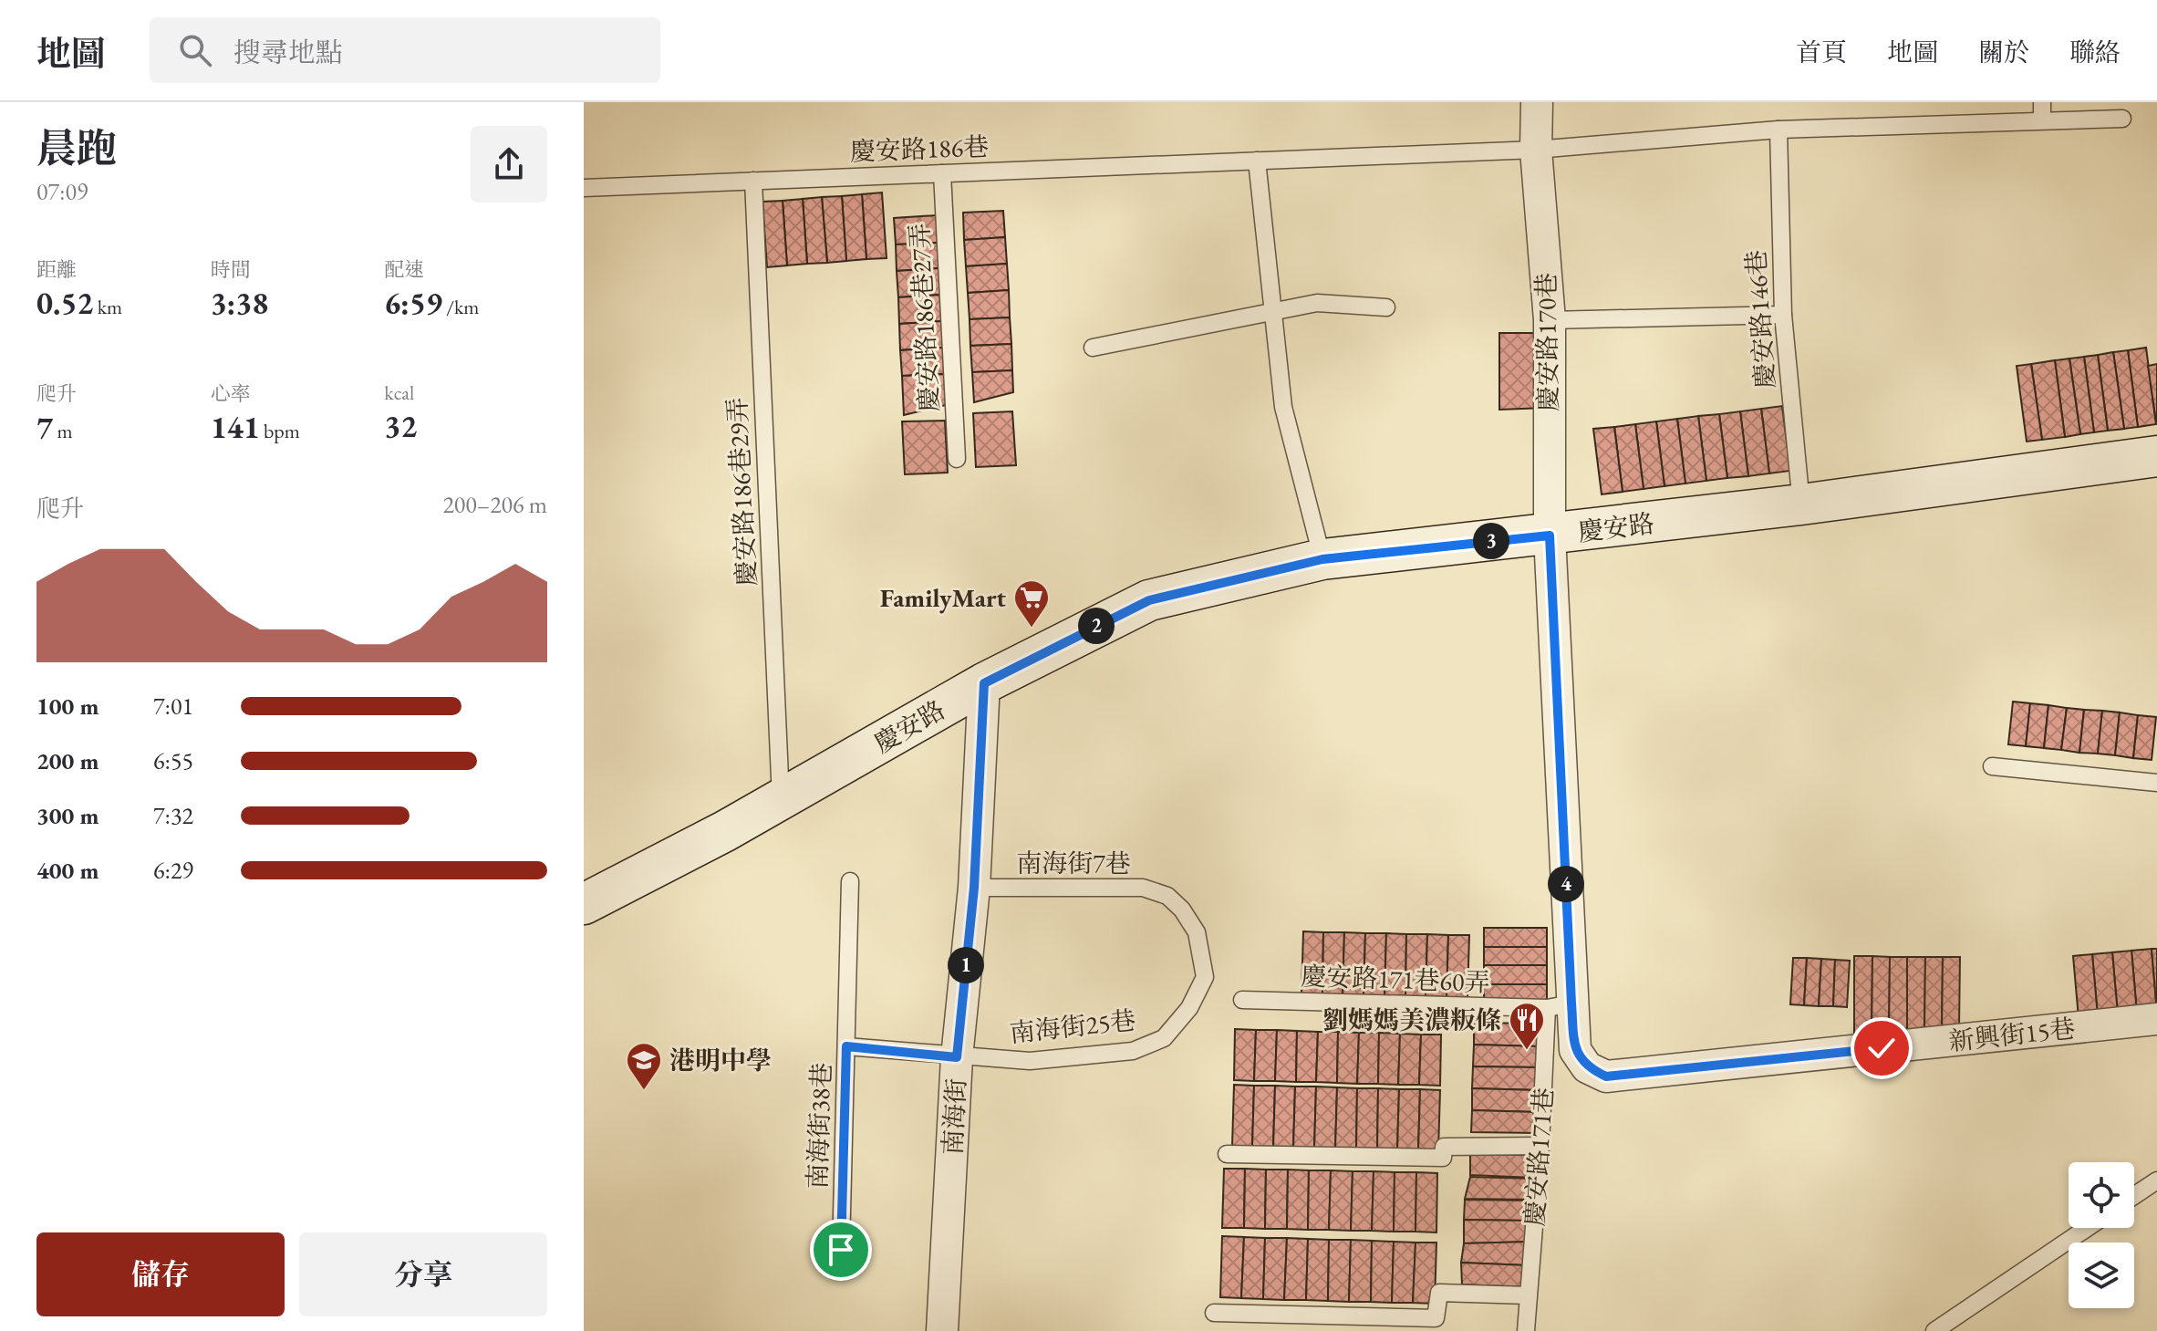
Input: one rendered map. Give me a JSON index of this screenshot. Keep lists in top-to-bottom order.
{
  "streets": {
    "main road": ["慶安路"],
    "street": [
      "慶安路170巷",
      "新興街15巷",
      "南海街",
      "慶安路171巷"
    ],
    "lane": [
      "慶安路186巷",
      "慶安路186巷27弄",
      "慶安路146巷",
      "慶安路186巷29弄",
      "南海街7巷",
      "慶安路171巷60弄",
      "南海街25巷",
      "南海街38巷"
    ]
  },
  "crossings": [
    ["慶安路186巷", "慶安路186巷27弄"],
    ["慶安路186巷", "慶安路146巷"],
    ["慶安路186巷", "慶安路170巷"],
    ["慶安路186巷", "慶安路186巷29弄"],
    ["慶安路146巷", "慶安路"],
    ["慶安路170巷", "慶安路"],
    ["慶安路170巷", "慶安路171巷"],
    ["慶安路186巷29弄", "慶安路"],
    ["慶安路", "南海街"],
    ["慶安路", "慶安路171巷"],
    ["南海街7巷", "南海街25巷"],
    ["南海街7巷", "南海街"],
    ["慶安路171巷60弄", "慶安路171巷"],
    ["南海街25巷", "南海街"],
    ["南海街25巷", "南海街38巷"],
    ["新興街15巷", "慶安路171巷"],
    ["南海街", "南海街38巷"]
  ],
  "places": {
    "supermarket": ["FamilyMart"],
    "restaurant": ["劉媽媽美濃粄條"],
    "school or university": ["港明中學"]
  },
  "page": {
    "header": "地圖",
    "search": "搜尋地點",
    "nav": [
      "首頁",
      "地圖",
      "關於",
      "聯絡"
    ],
    "heading": ["晨跑", "07:09"],
    "stats": [
      ["距離", "0.52 km"],
      ["時間", "3:38"],
      ["配速", "6:59 /km"],
      ["爬升", "7 m"],
      ["心率", "141 bpm"],
      ["kcal", "32"]
    ],
    "chart": ["爬升", "200–206 m"],
    "pins": [
      "3",
      "2",
      "4",
      "1"
    ],
    "list": [
      {
        "name": "100 m",
        "note": "7:01"
      },
      {
        "name": "200 m",
        "note": "6:55"
      },
      {
        "name": "300 m",
        "note": "7:32"
      },
      {
        "name": "400 m",
        "note": "6:29"
      }
    ],
    "buttons": ["儲存", "分享"]
  }
}
